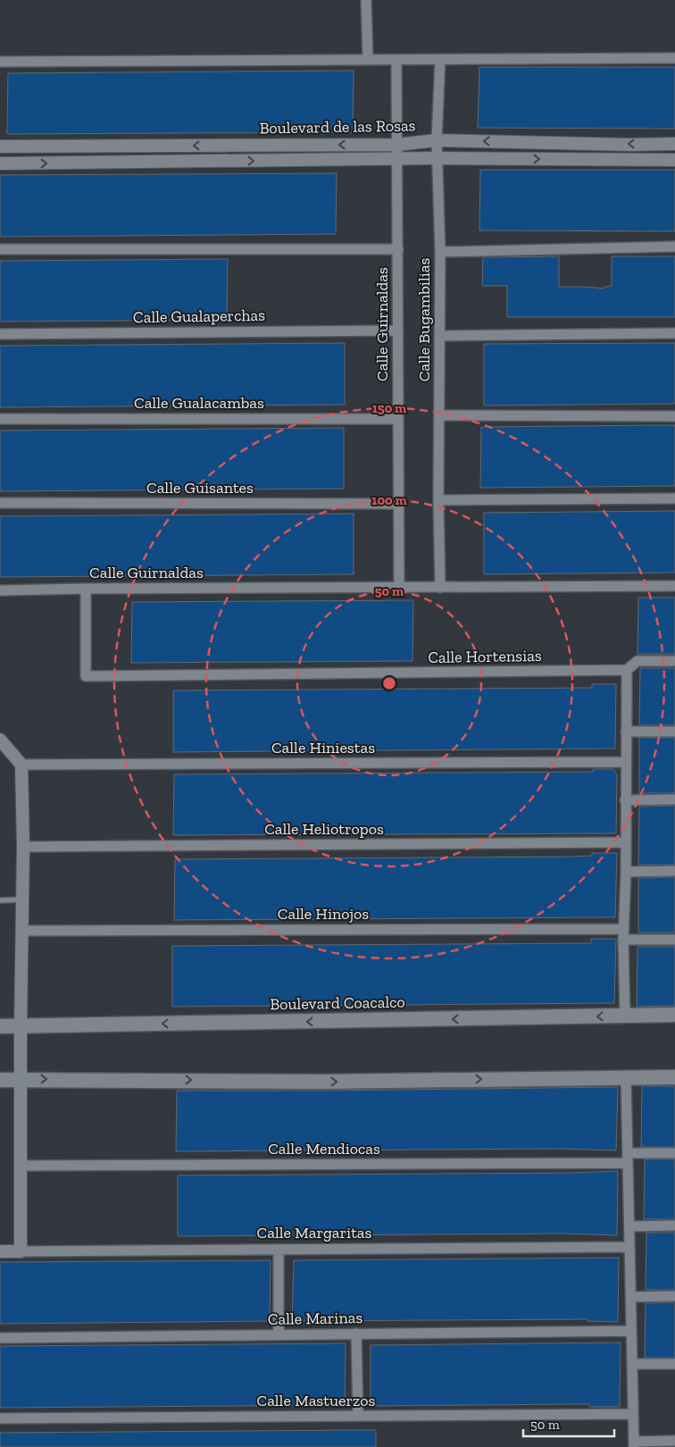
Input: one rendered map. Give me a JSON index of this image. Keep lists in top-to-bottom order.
{
  "streets": {
    "main road": ["Boulevard Coacalco"],
    "street": [
      "Boulevard de las Rosas",
      "Calle Gualaperchas",
      "Calle Bugambilias",
      "Calle Guirnaldas",
      "Calle Gualacambas",
      "Calle Guisantes",
      "Calle Hortensias",
      "Calle Hiniestas",
      "Calle Heliotropos",
      "Calle Hinojos",
      "Calle Mendiocas",
      "Calle Margaritas",
      "Calle Marinas",
      "Calle Mastuerzos"
    ]
  },
  "crossings": [
    ["Boulevard de las Rosas", "Calle Bugambilias"],
    ["Boulevard de las Rosas", "Calle Guirnaldas"],
    ["Calle Gualaperchas", "Calle Guirnaldas"],
    ["Calle Bugambilias", "Calle Guirnaldas"],
    ["Calle Guirnaldas", "Calle Gualacambas"],
    ["Calle Guirnaldas", "Calle Guisantes"],
    ["Calle Guirnaldas", "Calle Hortensias"]
  ],
  "scale_bar": "50 m",
  "rings": ["150 m", "100 m", "50 m"]
}
